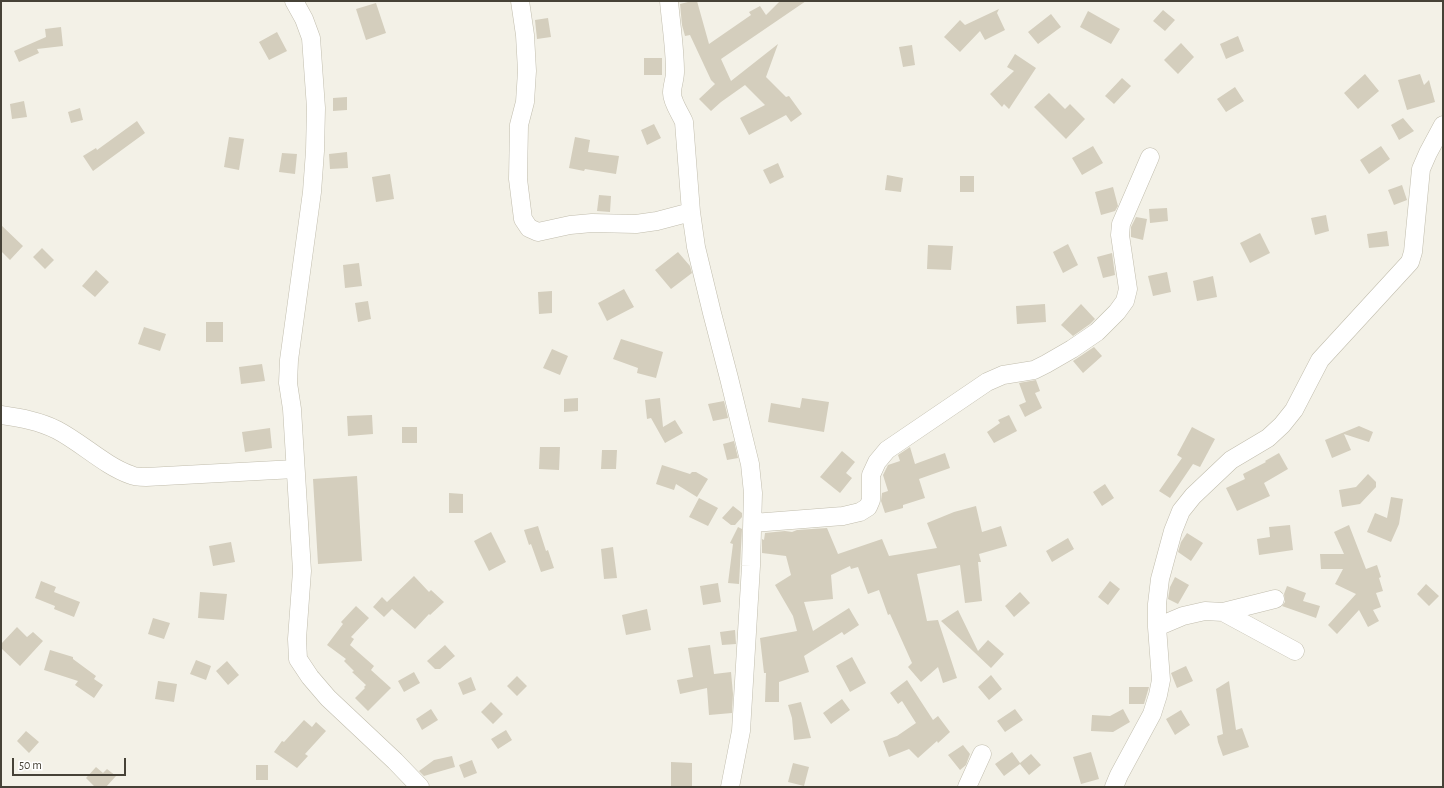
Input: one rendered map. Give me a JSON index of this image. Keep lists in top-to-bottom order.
{
  "scale_bar": "50 m"
}
